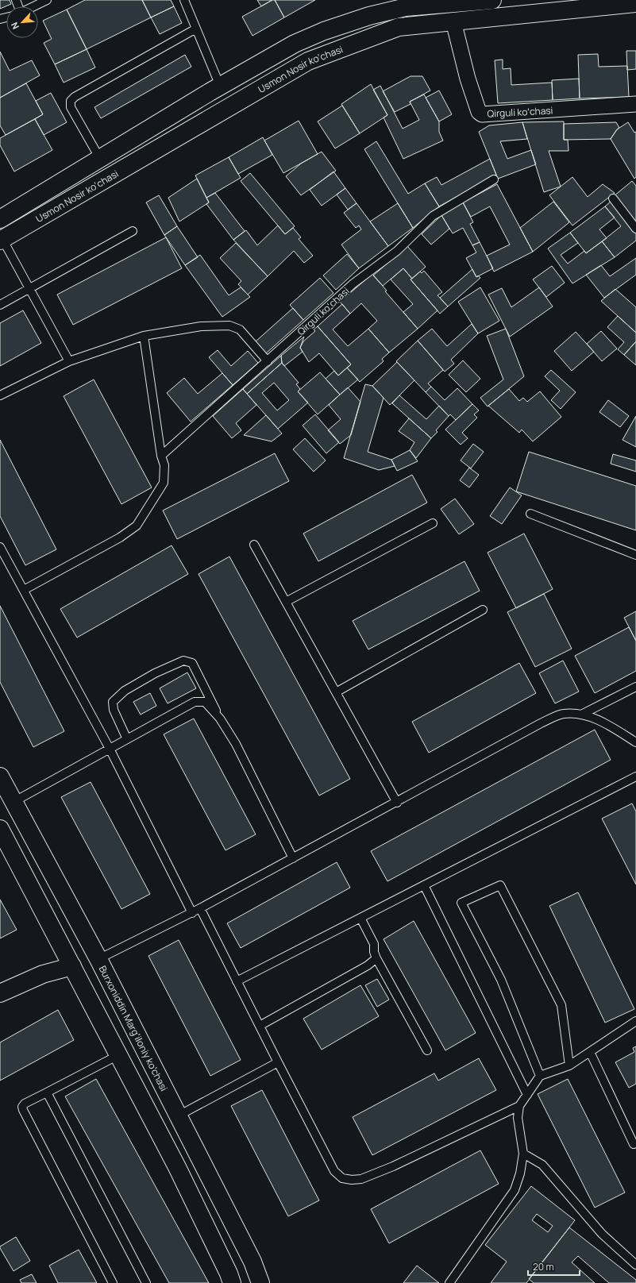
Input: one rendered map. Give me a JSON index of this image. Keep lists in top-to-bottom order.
{
  "streets": {
    "main road": ["Usmon Nosir ko‘chasi", "Burxoniddin Marg’iloniy ko’chasi"],
    "street": ["Qirguli koʻchasi"]
  },
  "crossings": [
    ["Usmon Nosir ko‘chasi", "Qirguli koʻchasi"]
  ],
  "scale_bar": "20 m",
  "north": "bottom left"
}
